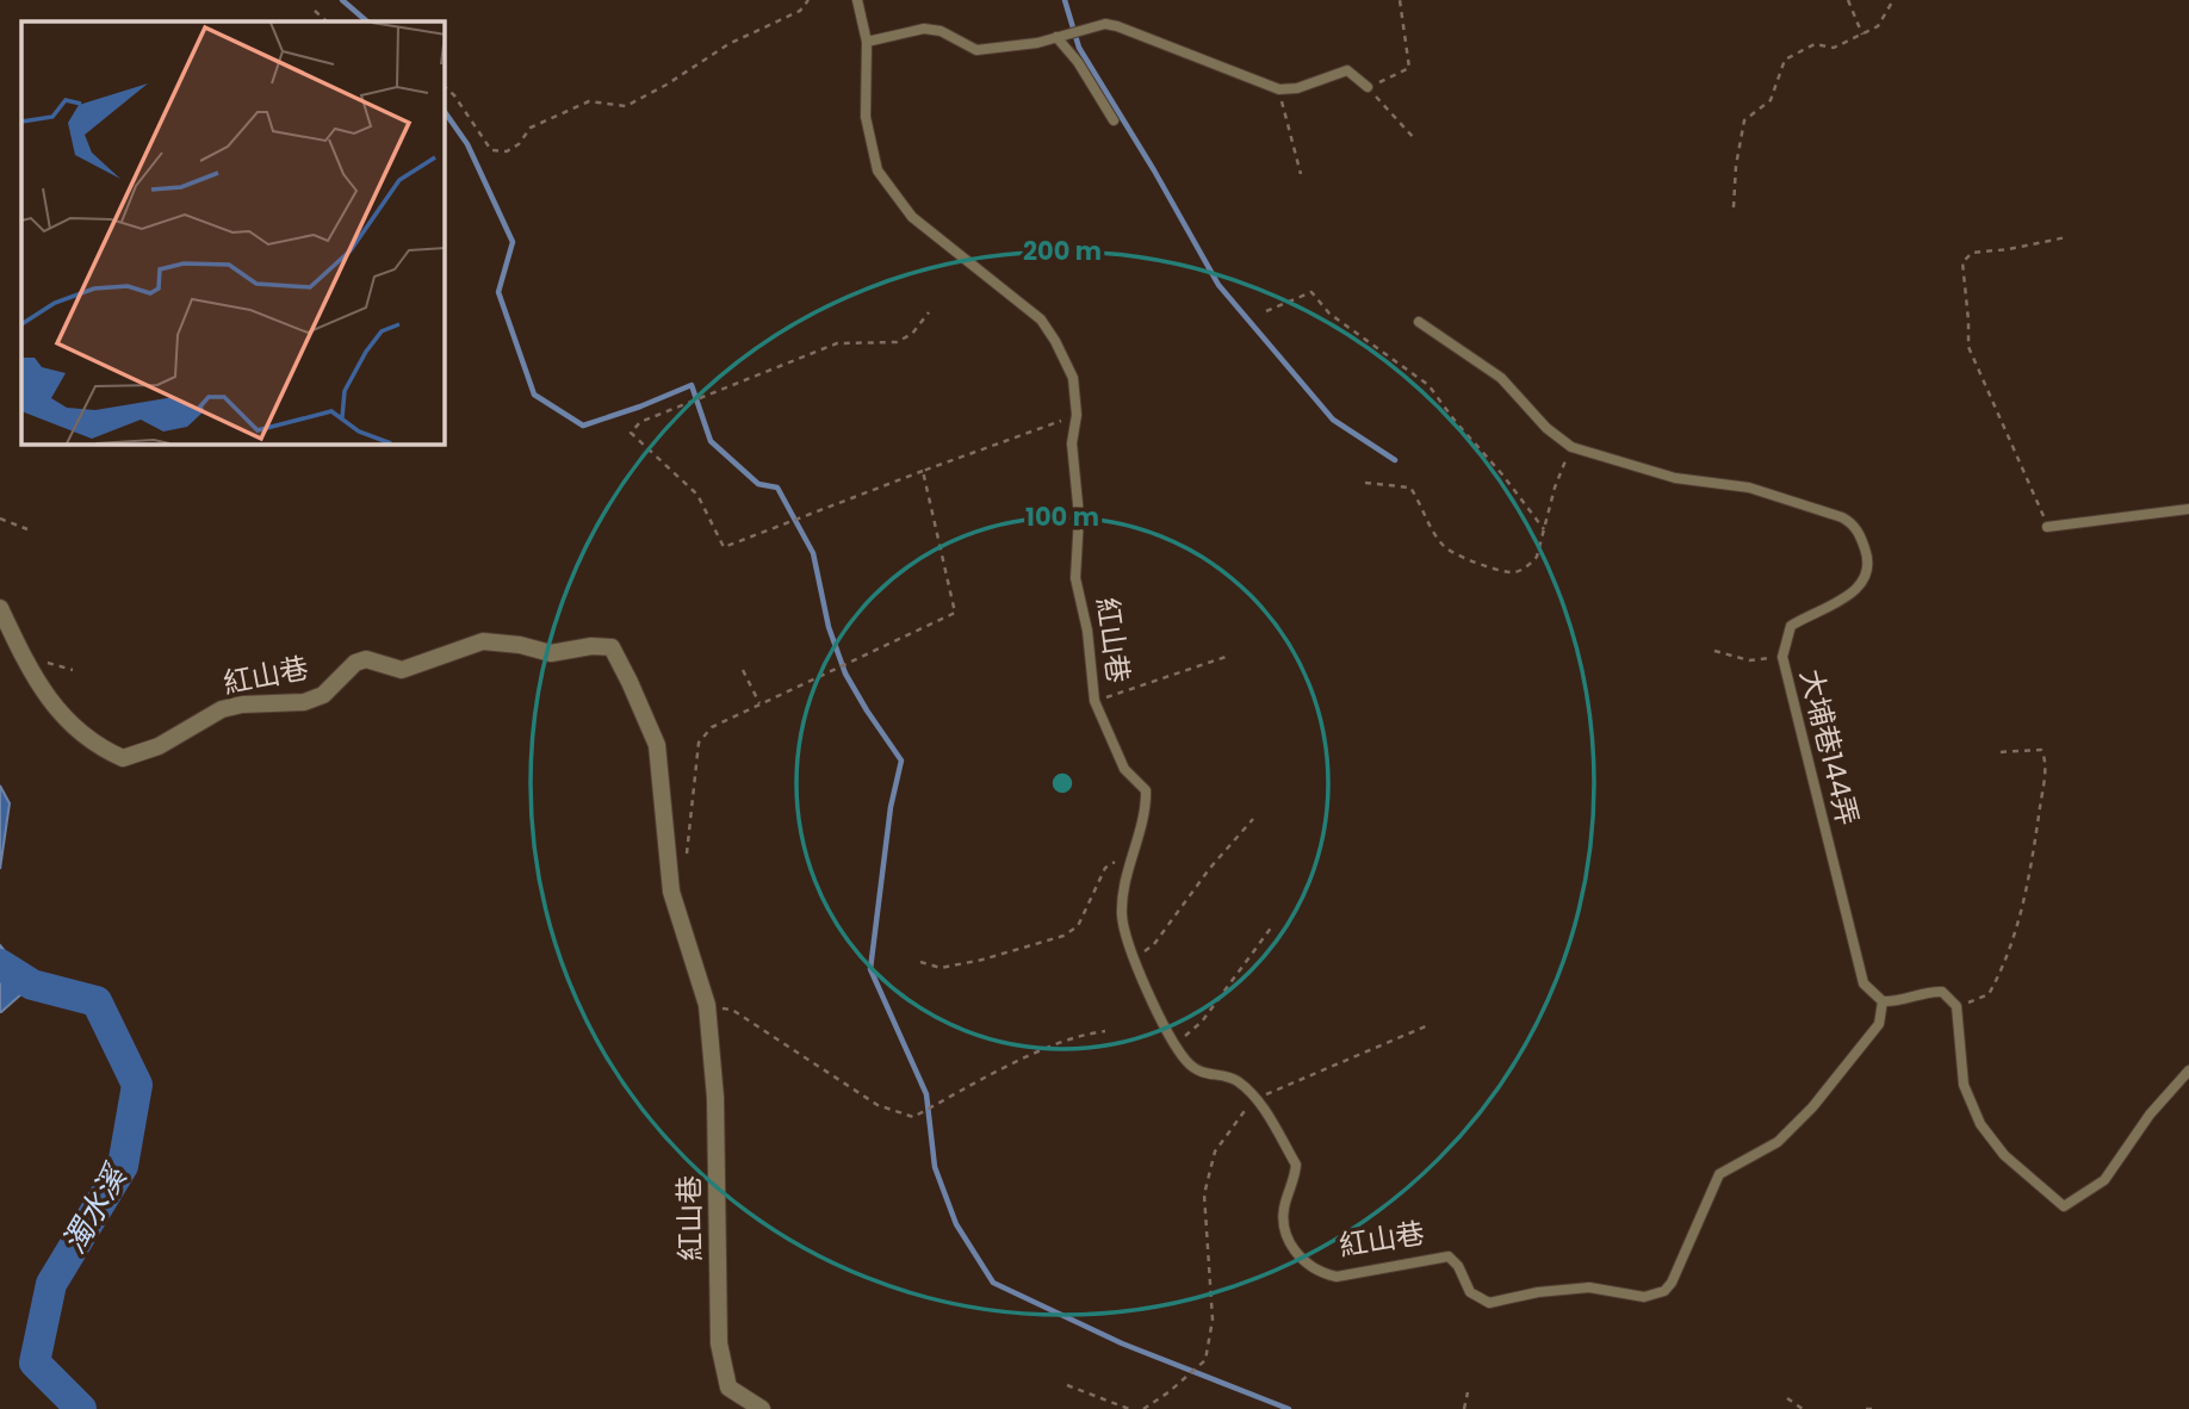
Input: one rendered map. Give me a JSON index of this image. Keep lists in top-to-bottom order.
{
  "streets": {
    "street": ["紅山巷"],
    "lane": ["大埔巷144弄"]
  },
  "crossings": [
    ["紅山巷", "大埔巷144弄"]
  ],
  "water": ["濁水溪"],
  "rings": ["200 m", "100 m"]
}
